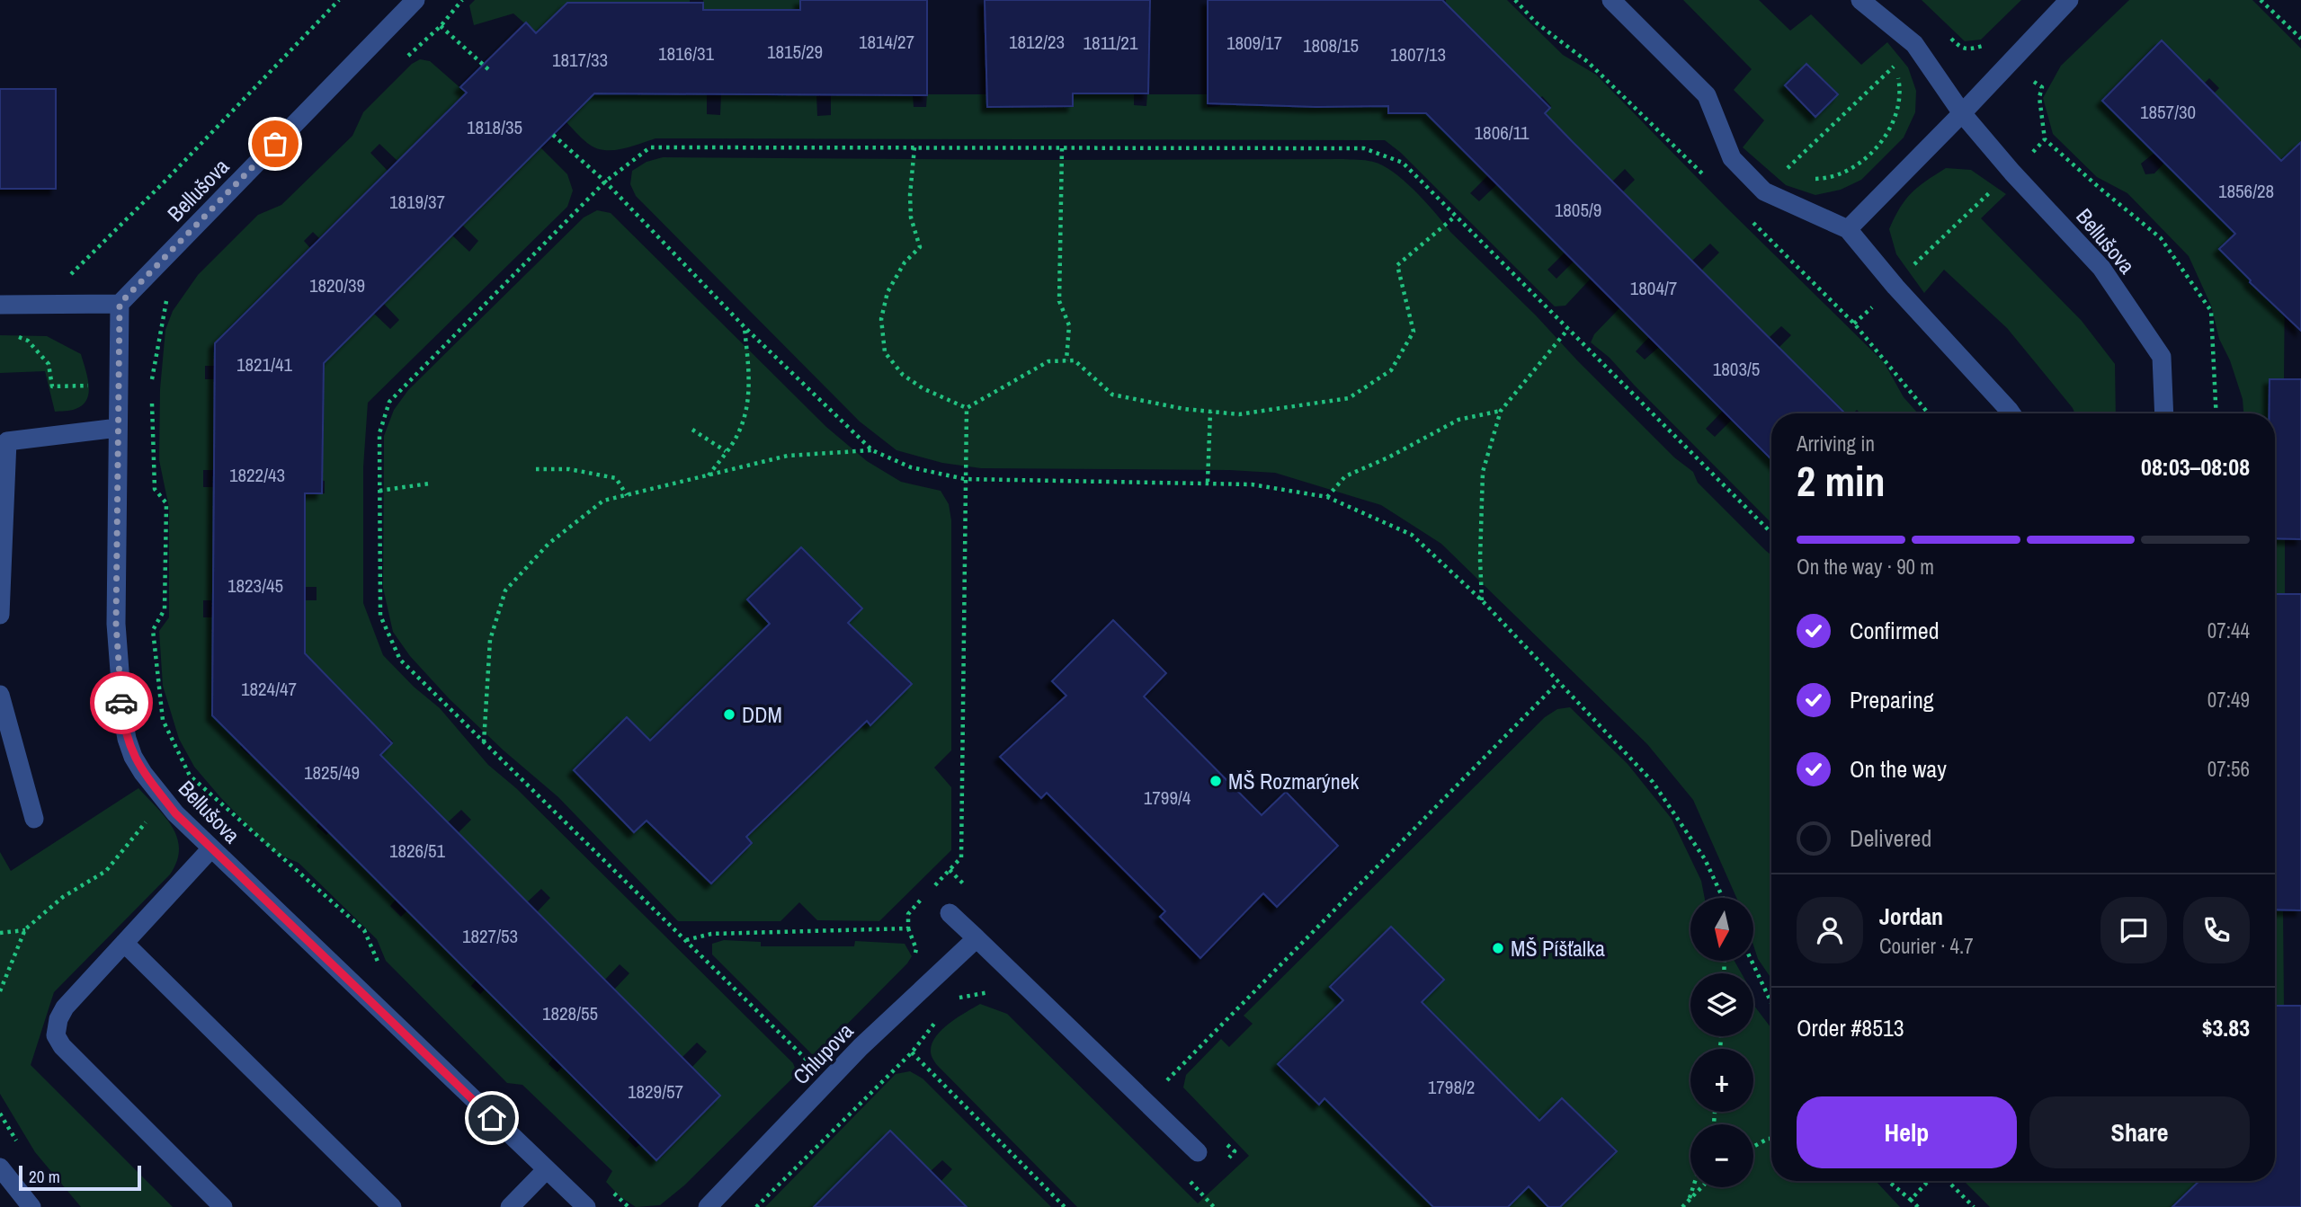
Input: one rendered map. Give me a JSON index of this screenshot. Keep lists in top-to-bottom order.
{
  "streets": {
    "street": ["Bellušova", "Chlupova"]
  },
  "places": ["DDM", "MŠ Rozmarýnek", "MŠ Píšťalka"],
  "house_numbers": [
    "1814/27",
    "1812/23",
    "1811/21",
    "1809/17",
    "1808/15",
    "1815/29",
    "1816/31",
    "1807/13",
    "1817/33",
    "1857/30",
    "1818/35",
    "1806/11",
    "1856/28",
    "1819/37",
    "1805/9",
    "1820/39",
    "1804/7",
    "1821/41",
    "1803/5",
    "1822/43",
    "1823/45",
    "1824/47",
    "1825/49",
    "1799/4",
    "1826/51",
    "1827/53",
    "1828/55",
    "1798/2",
    "1829/57"
  ],
  "scale_bar": "20 m",
  "north": "bottom",
  "page": {
    "heading": ["2 min", "Arriving in", "08:03–08:08"],
    "panel": [
      "Jordan",
      "Courier · 4.7",
      "Order #8513",
      "$3.83"
    ],
    "bar": "On the way · 90 m",
    "list": [
      ["Confirmed", "07:44"],
      ["Preparing", "07:49"],
      ["On the way", "07:56"],
      "Delivered"
    ],
    "map_buttons": ["+", "−"],
    "buttons": ["Help", "Share"],
    "scale": "20 m"
  }
}
